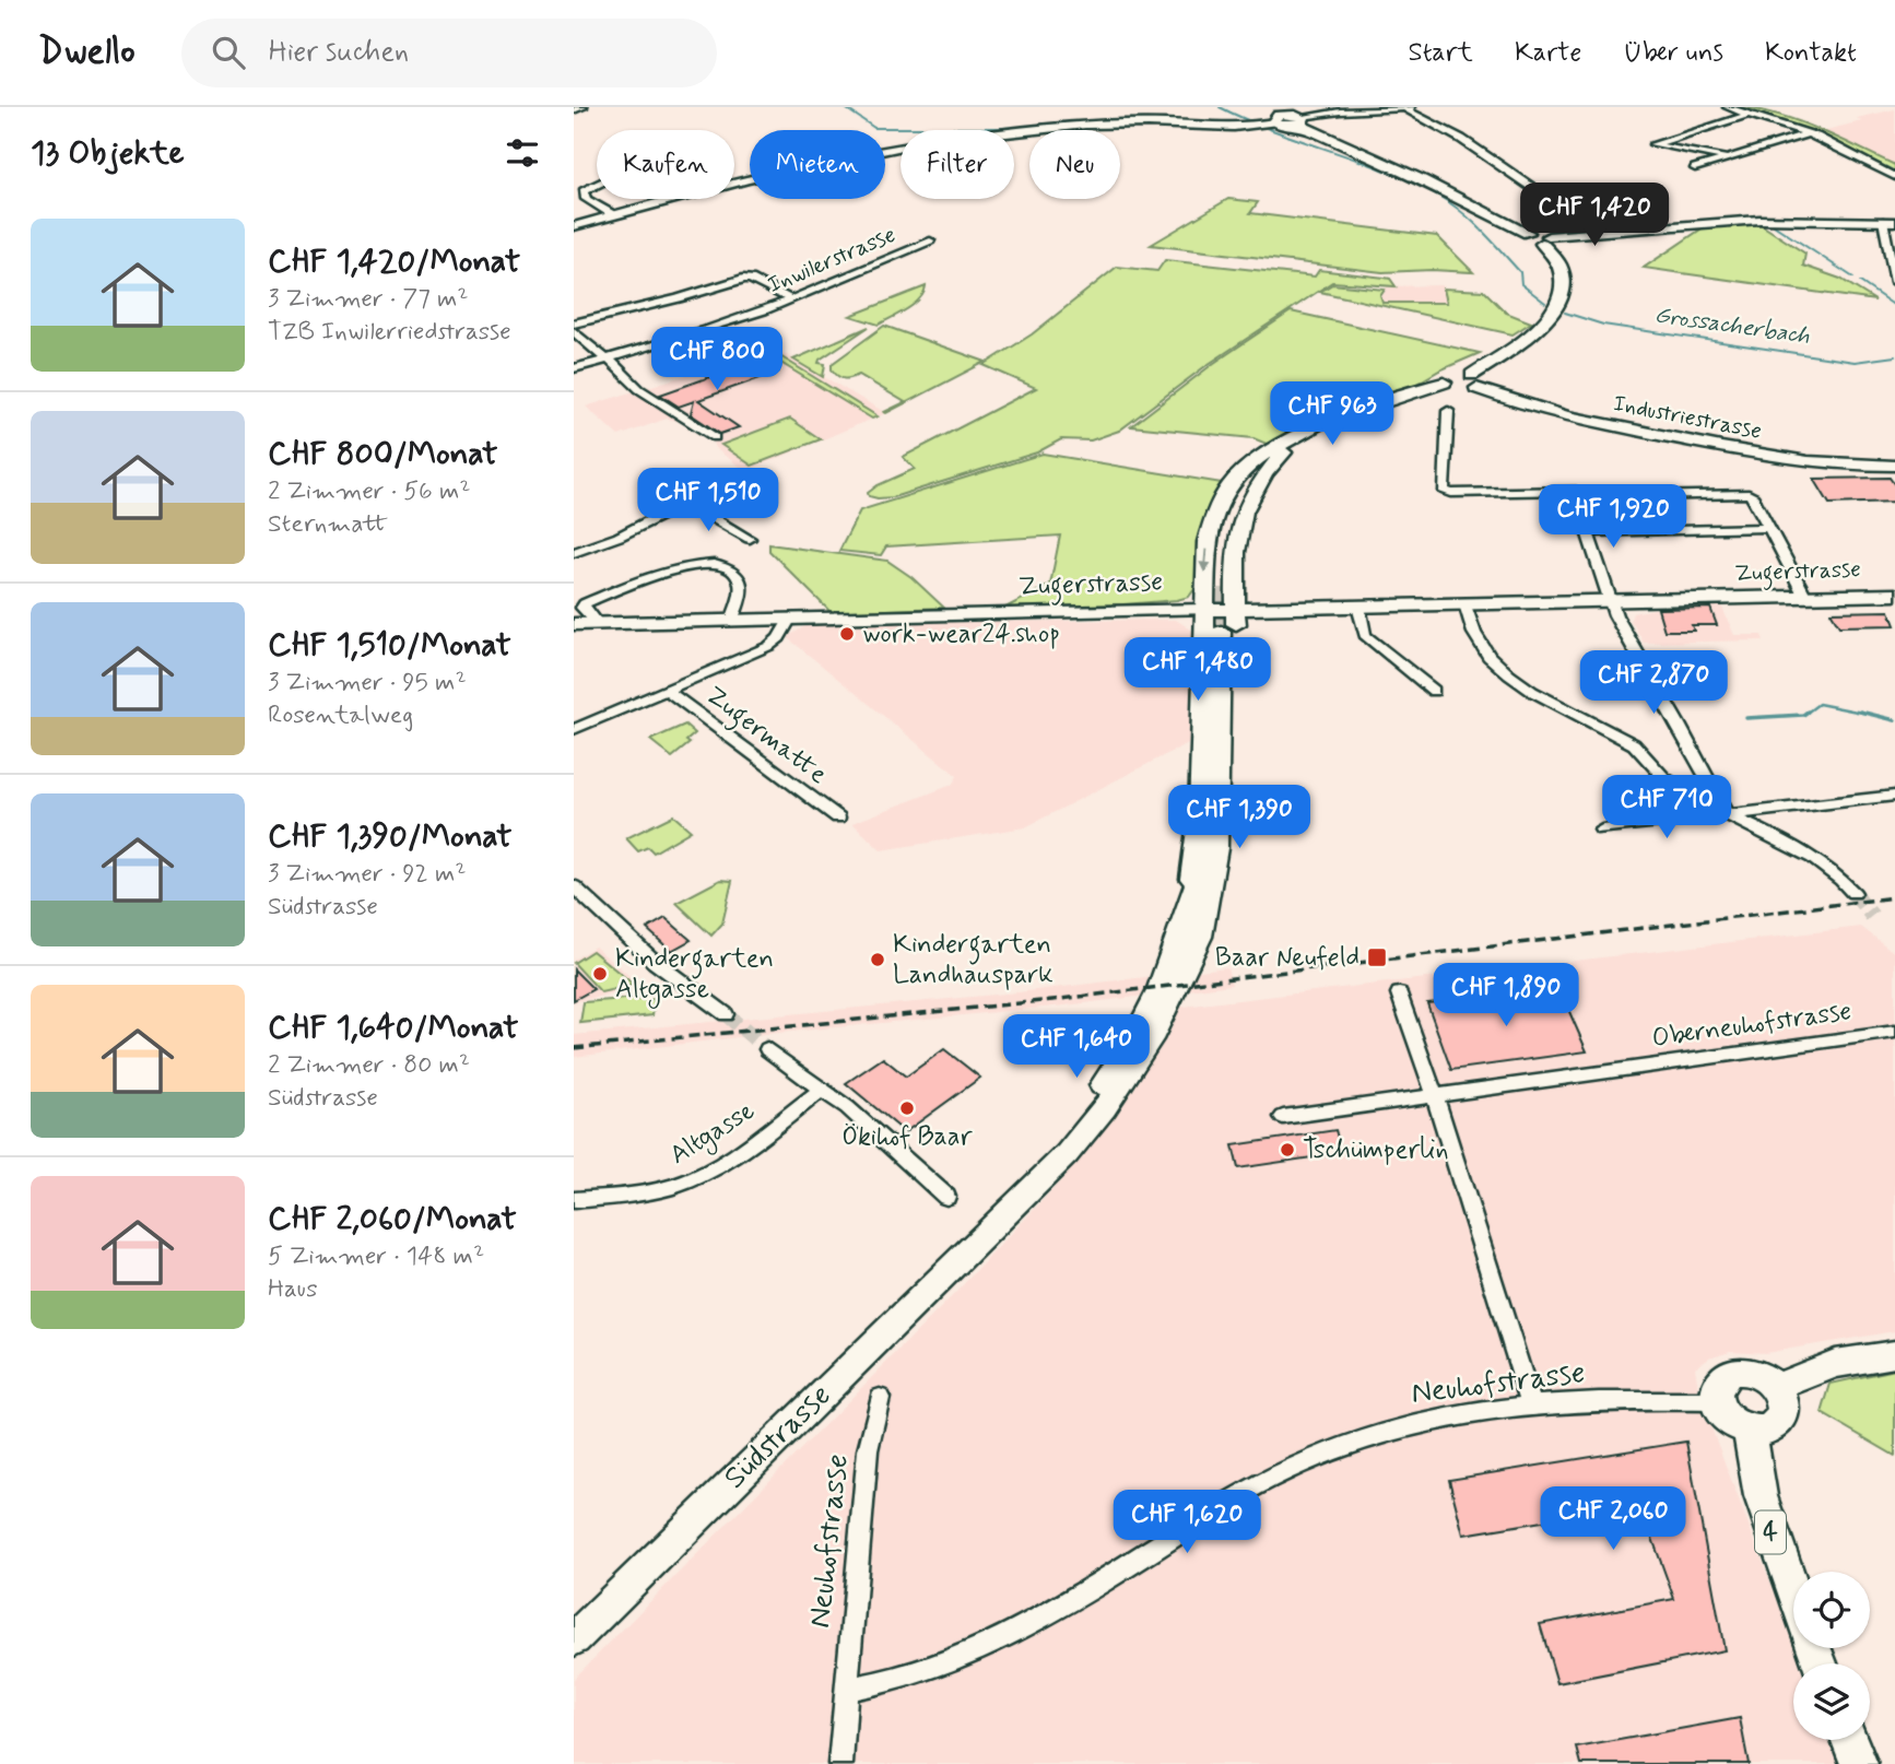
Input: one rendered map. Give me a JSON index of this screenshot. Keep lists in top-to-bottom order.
{
  "streets": {
    "main road": ["Zugerstrasse", "Südstrasse", "4"],
    "street": [
      "Inwilerstrasse",
      "Industriestrasse",
      "Zugermatte",
      "Oberneuhofstrasse",
      "Altgasse",
      "Neuhofstrasse"
    ]
  },
  "crossings": [
    ["Neuhofstrasse", "4"]
  ],
  "water": ["Grossacherbach"],
  "places": {
    "other": [
      "work-wear24.shop",
      "Kindergarten Landhauspark",
      "Kindergarten Altgasse",
      "Ökihof Baar",
      "Tschümperlin"
    ],
    "transit": ["Baar Neufeld"]
  },
  "page": {
    "header": "Dwello",
    "search": "Hier suchen",
    "nav": [
      "Start",
      "Karte",
      "Über uns",
      "Kontakt"
    ],
    "heading": "13 Objekte",
    "chip": [
      "Kaufen",
      "Mieten",
      "Filter",
      "Neu"
    ],
    "price": [
      "CHF 1,420",
      "CHF 800",
      "CHF 963",
      "CHF 1,510",
      "CHF 1,920",
      "CHF 1,480",
      "CHF 2,870",
      "CHF 710",
      "CHF 1,390",
      "CHF 1,890",
      "CHF 1,640",
      "CHF 2,060",
      "CHF 1,620"
    ],
    "list": [
      {
        "name": "CHF 1,420/Monat",
        "note": "3 Zimmer · 77 m² · TZB Inwilerriedstrasse"
      },
      {
        "name": "CHF 800/Monat",
        "note": "2 Zimmer · 56 m² · Sternmatt"
      },
      {
        "name": "CHF 1,510/Monat",
        "note": "3 Zimmer · 95 m² · Rosentalweg"
      },
      {
        "name": "CHF 1,390/Monat",
        "note": "3 Zimmer · 92 m² · Südstrasse"
      },
      {
        "name": "CHF 1,640/Monat",
        "note": "2 Zimmer · 80 m² · Südstrasse"
      },
      {
        "name": "CHF 2,060/Monat",
        "note": "5 Zimmer · 148 m² · Haus"
      }
    ]
  }
}
